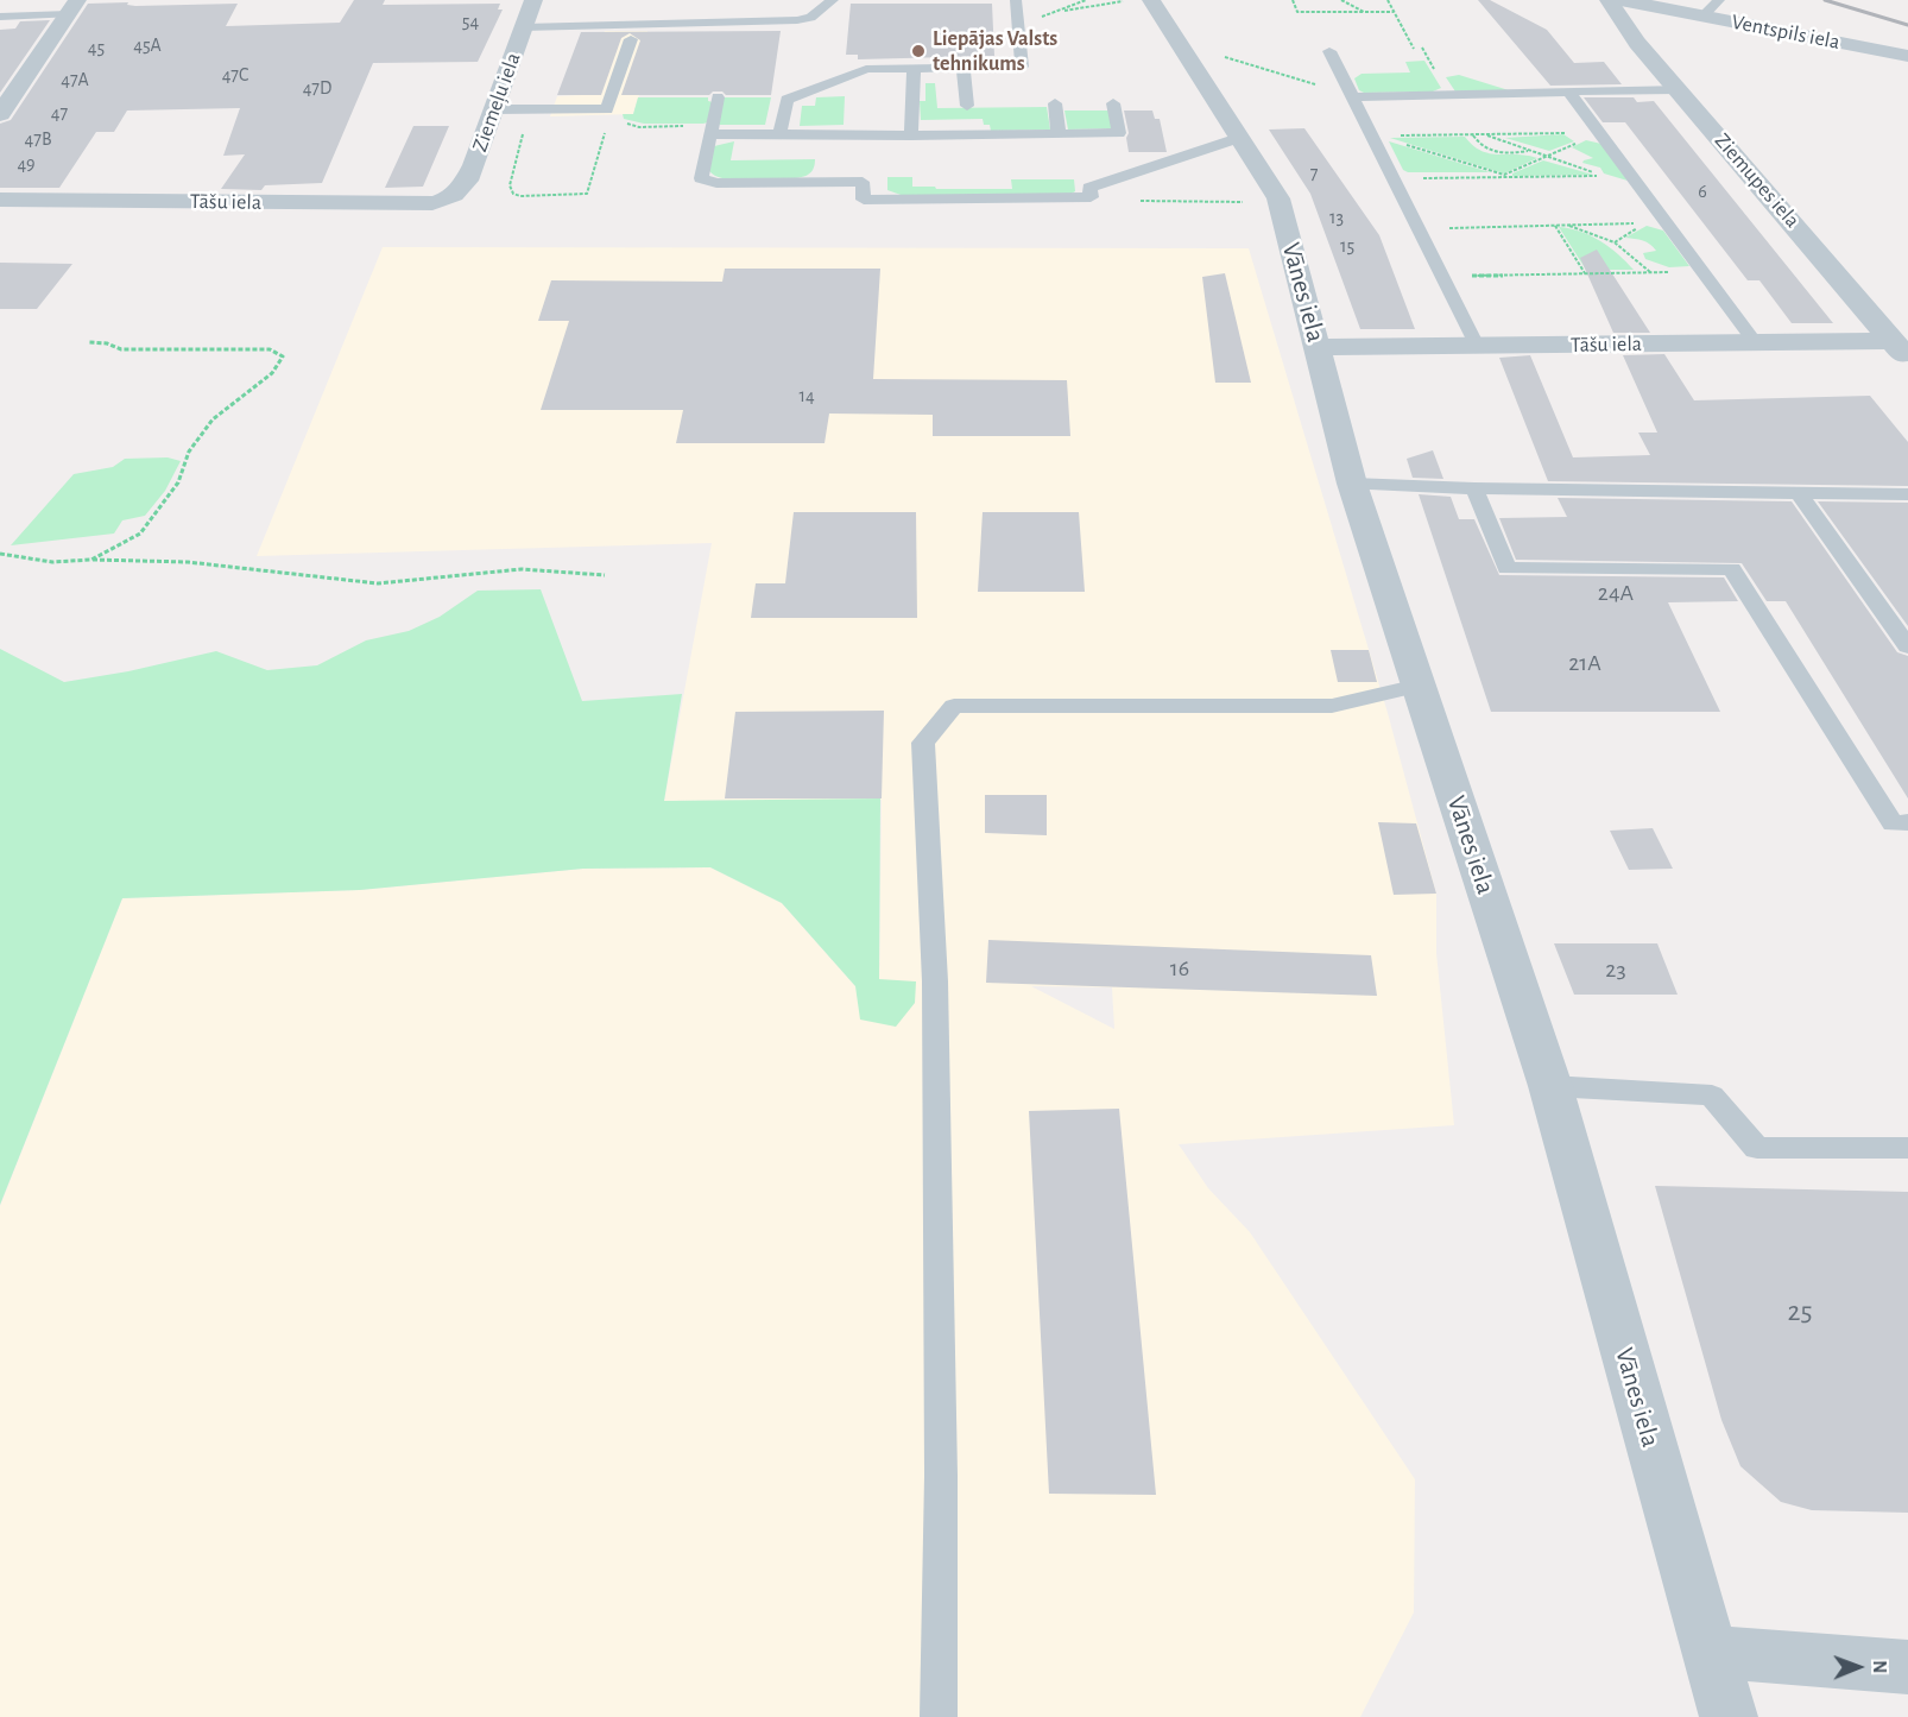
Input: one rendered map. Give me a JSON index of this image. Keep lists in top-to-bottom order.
{
  "streets": {
    "street": [
      "Ventspils iela",
      "Ziemeļu iela",
      "Ziemupes iela",
      "Tāšu iela",
      "Vānes iela"
    ]
  },
  "crossings": [
    ["Ziemeļu iela", "Tāšu iela"],
    ["Ziemupes iela", "Tāšu iela"],
    ["Tāšu iela", "Vānes iela"]
  ],
  "places": ["Liepājas Valsts tehnikums"],
  "house_numbers": [
    "54",
    "45A",
    "45",
    "47C",
    "47A",
    "47D",
    "47",
    "47B",
    "49",
    "7",
    "6",
    "13",
    "15",
    "14",
    "24A",
    "21A",
    "16",
    "23",
    "25"
  ],
  "north": "right"
}
